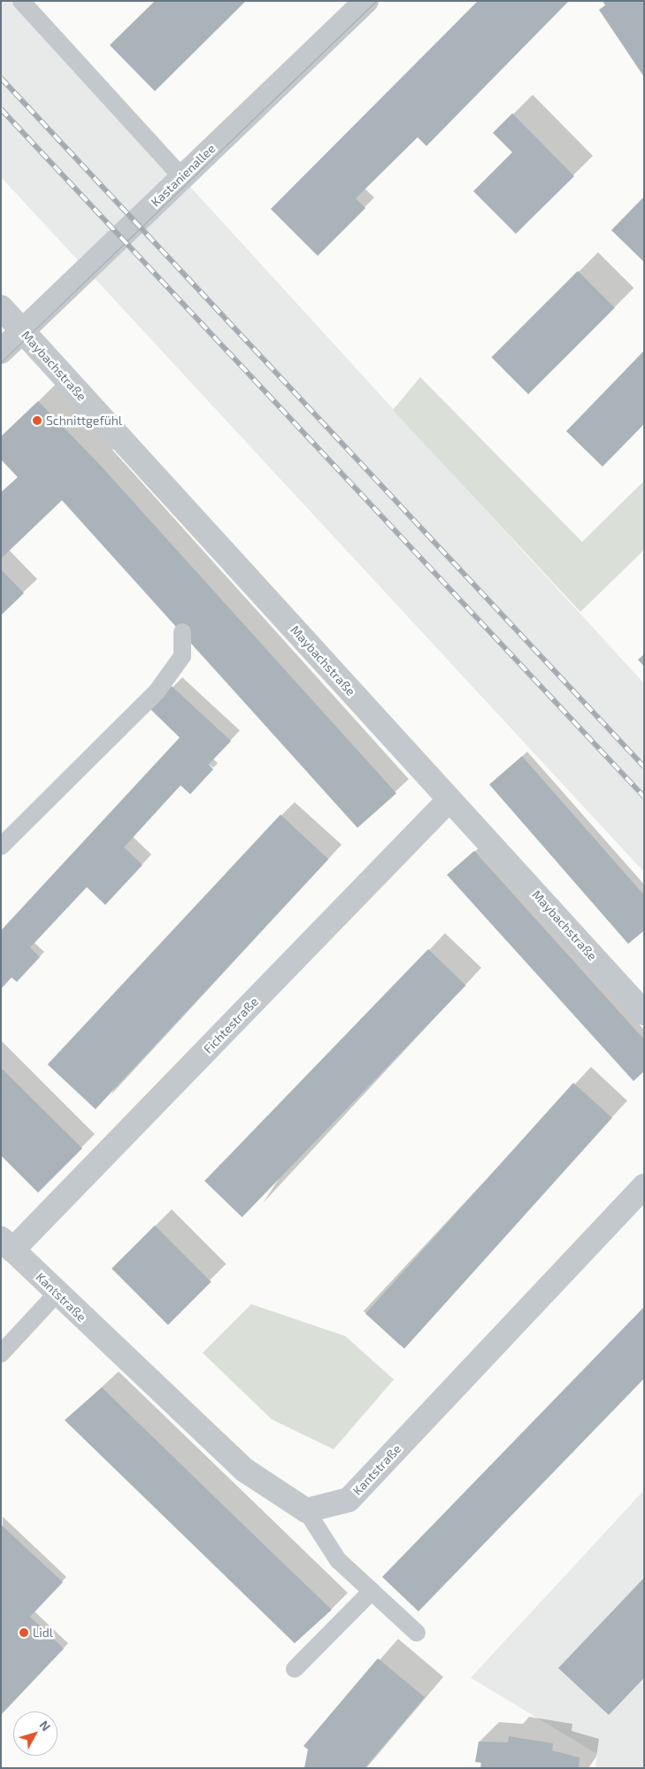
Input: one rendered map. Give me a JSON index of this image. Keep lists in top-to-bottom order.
{
  "streets": {
    "street": [
      "Kastanienallee",
      "Maybachstraße",
      "Fichtestraße",
      "Kantstraße"
    ]
  },
  "crossings": [
    ["Kastanienallee", "Maybachstraße"],
    ["Maybachstraße", "Fichtestraße"],
    ["Fichtestraße", "Kantstraße"]
  ],
  "places": ["Schnittgefühl", "Lidl"],
  "north": "top right"
}
